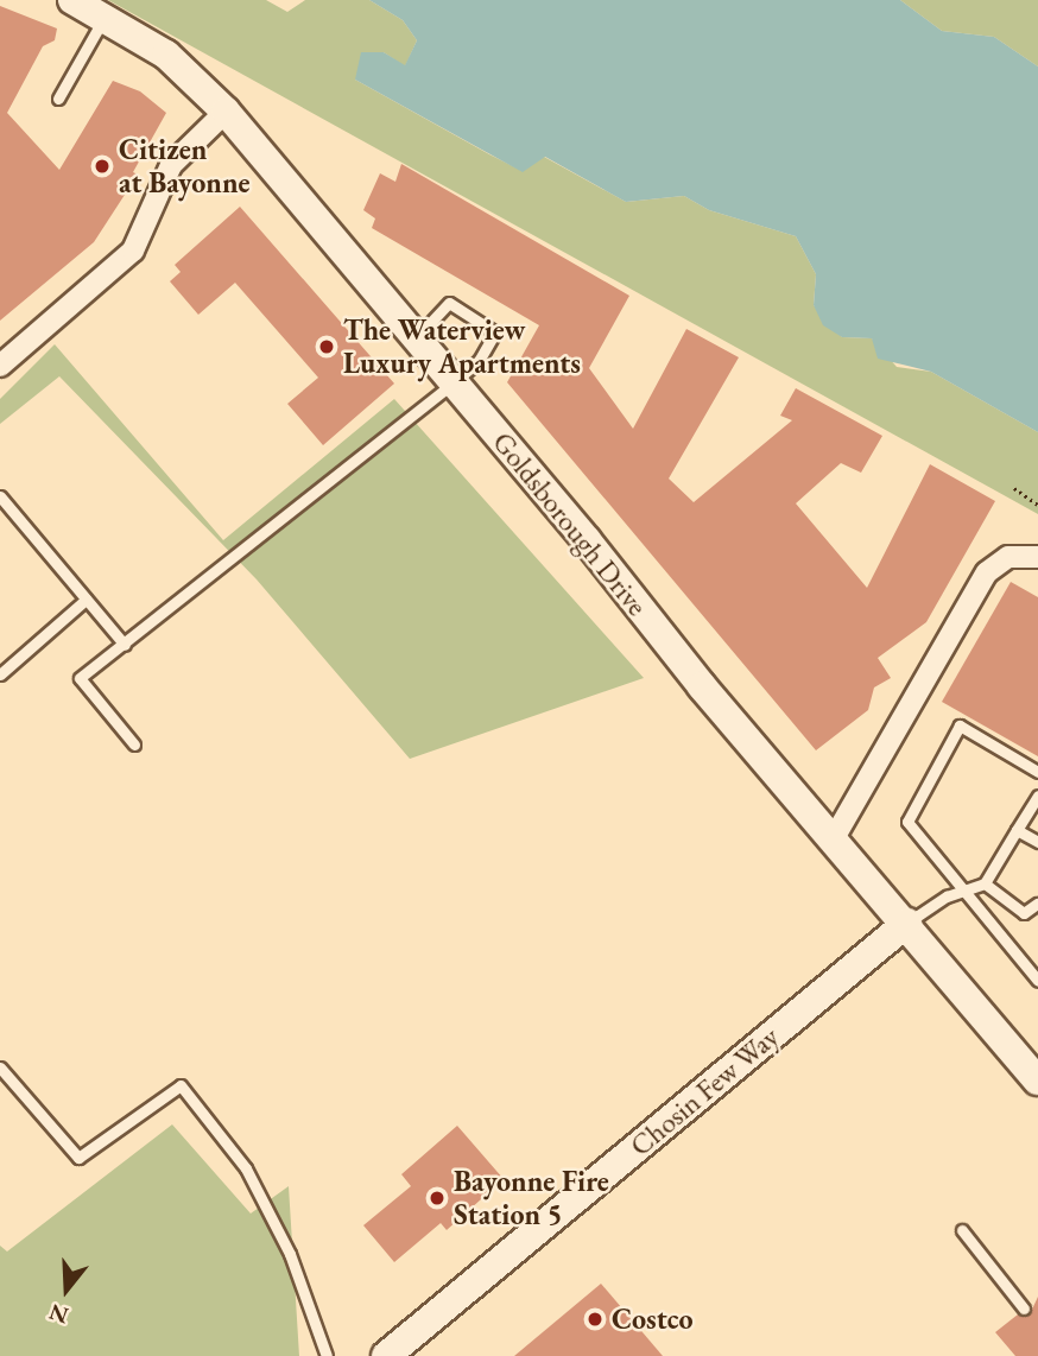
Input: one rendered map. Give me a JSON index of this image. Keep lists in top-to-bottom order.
{
  "streets": {
    "street": ["Goldsborough Drive", "Chosin Few Way"]
  },
  "crossings": [
    ["Goldsborough Drive", "Chosin Few Way"]
  ],
  "places": [
    "Citizen at Bayonne",
    "The Waterview Luxury Apartments",
    "Bayonne Fire Station 5",
    "Costco"
  ],
  "north": "bottom"
}
